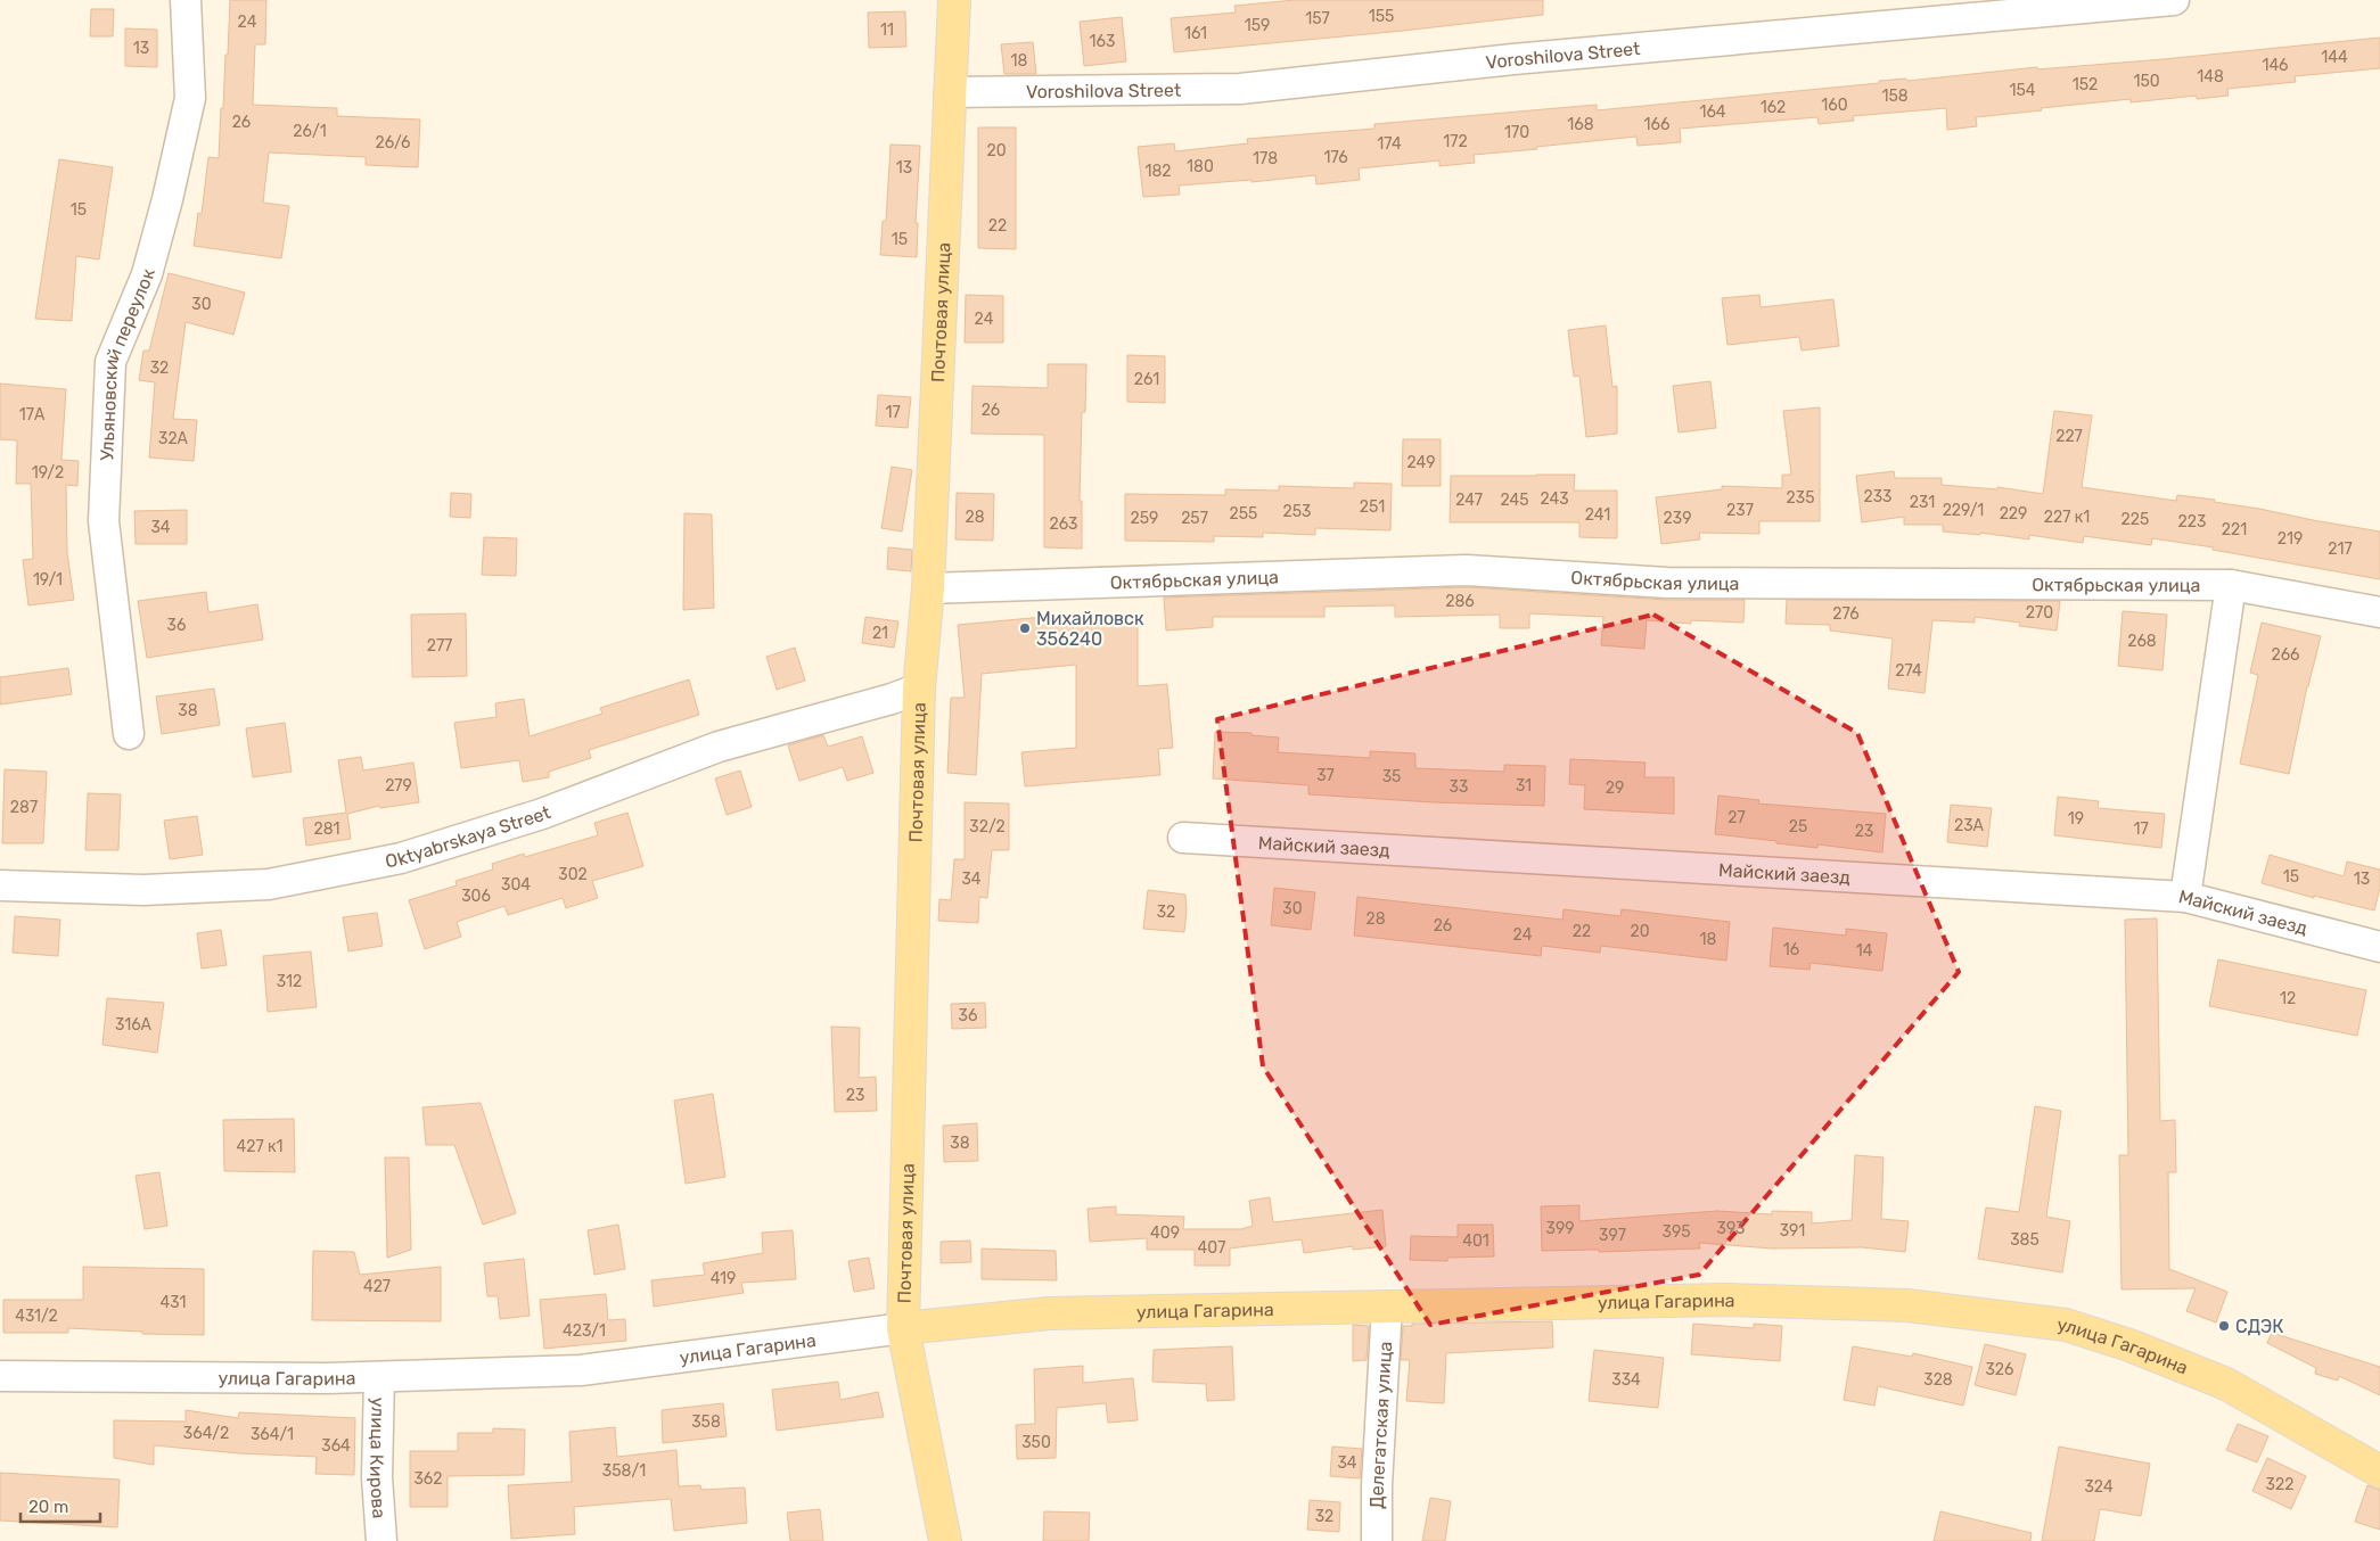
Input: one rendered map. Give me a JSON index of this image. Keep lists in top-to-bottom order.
{
  "streets": {
    "main road": ["Почтовая улица", "улица Гагарина"],
    "street": [
      "Voroshilova Street",
      "Ульяновский переулок",
      "Октябрьская улица",
      "Oktyabrskaya Street",
      "Майский заезд",
      "Делегатская улица",
      "улица Кирова"
    ]
  },
  "crossings": [
    ["Voroshilova Street", "Почтовая улица"],
    ["Почтовая улица", "Октябрьская улица"],
    ["Почтовая улица", "Oktyabrskaya Street"],
    ["Почтовая улица", "улица Гагарина"],
    ["улица Гагарина", "Делегатская улица"],
    ["улица Гагарина", "улица Кирова"]
  ],
  "places": ["Михайловск 356240", "СДЭК"],
  "house_numbers": [
    "155",
    "157",
    "24",
    "159",
    "11",
    "161",
    "163",
    "13",
    "144",
    "18",
    "146",
    "148",
    "150",
    "152",
    "154",
    "158",
    "160",
    "162",
    "164",
    "26",
    "168",
    "166",
    "26/1",
    "170",
    "172",
    "26/6",
    "174",
    "20",
    "176",
    "178",
    "180",
    "13",
    "182",
    "15",
    "22",
    "15",
    "30",
    "24",
    "32",
    "261",
    "26",
    "17",
    "17А",
    "227",
    "32А",
    "249",
    "19/2",
    "233",
    "235",
    "243",
    "247",
    "245",
    "231",
    "251",
    "237",
    "229/1",
    "253",
    "255",
    "229",
    "241",
    "28",
    "227 к1",
    "259",
    "257",
    "239",
    "225",
    "223",
    "263",
    "34",
    "221",
    "219",
    "217",
    "19/1",
    "286",
    "270",
    "276",
    "36",
    "21",
    "268",
    "277",
    "266",
    "274",
    "38",
    "37",
    "35",
    "279",
    "31",
    "33",
    "29",
    "287",
    "27",
    "19",
    "23А",
    "32/2",
    "25",
    "281",
    "17",
    "23",
    "302",
    "15",
    "34",
    "13",
    "304",
    "306",
    "30",
    "32",
    "28",
    "26",
    "22",
    "20",
    "24",
    "18",
    "16",
    "14",
    "312",
    "12",
    "36",
    "316А",
    "23",
    "38",
    "427 к1",
    "399",
    "393",
    "391",
    "395",
    "409",
    "397",
    "385",
    "401",
    "407",
    "419",
    "427",
    "431",
    "431/2",
    "423/1",
    "326",
    "334",
    "328",
    "358",
    "364/2",
    "364/1",
    "350",
    "364",
    "34",
    "358/1",
    "362",
    "322",
    "324",
    "32"
  ],
  "scale_bar": "20 m"
}
